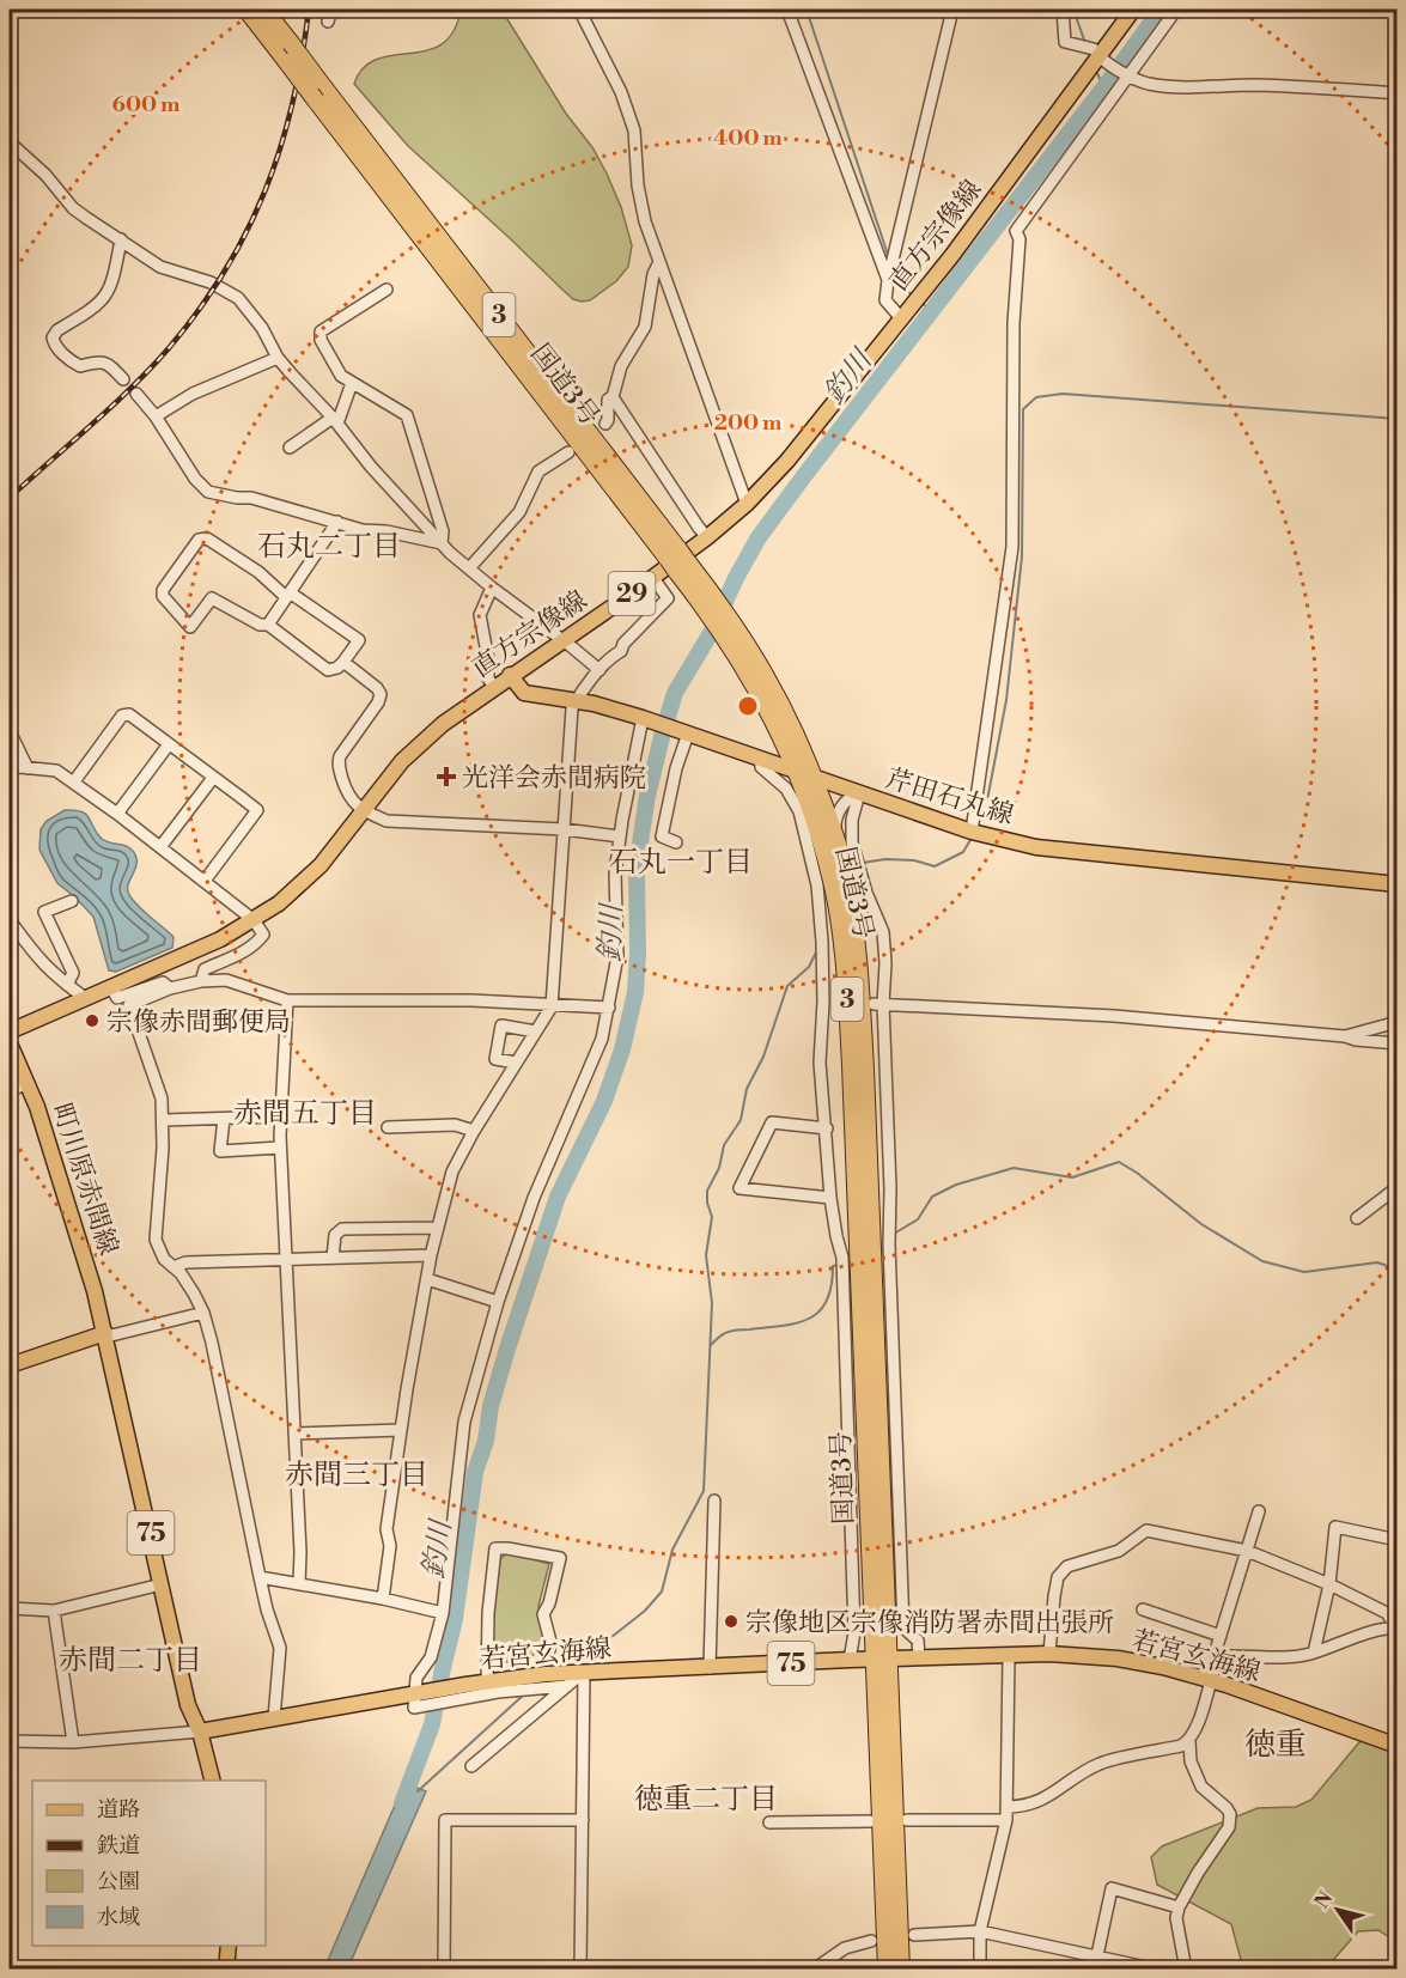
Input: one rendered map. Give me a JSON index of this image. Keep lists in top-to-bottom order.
{
  "streets": {
    "highway": ["3", "国道3号"],
    "main road": [
      "直方宗像線",
      "29",
      "芹田石丸線",
      "町川原赤間線",
      "75",
      "若宮玄海線"
    ]
  },
  "crossings": [
    ["直方宗像線", "芹田石丸線"],
    ["国道3号", "芹田石丸線"],
    ["国道3号", "若宮玄海線"],
    ["町川原赤間線", "75"],
    ["75", "若宮玄海線"]
  ],
  "districts": [
    "石丸二丁目",
    "石丸一丁目",
    "赤間五丁目",
    "赤間三丁目",
    "赤間二丁目",
    "徳重",
    "徳重二丁目"
  ],
  "water": ["釣川"],
  "places": {
    "health": ["光洋会赤間病院"],
    "other": ["宗像赤間郵便局", "宗像地区宗像消防署赤間出張所"]
  },
  "legend": [
    "道路",
    "鉄道",
    "公園",
    "水域"
  ],
  "north": "top left",
  "rings": ["600 m", "400 m", "200 m"]
}
